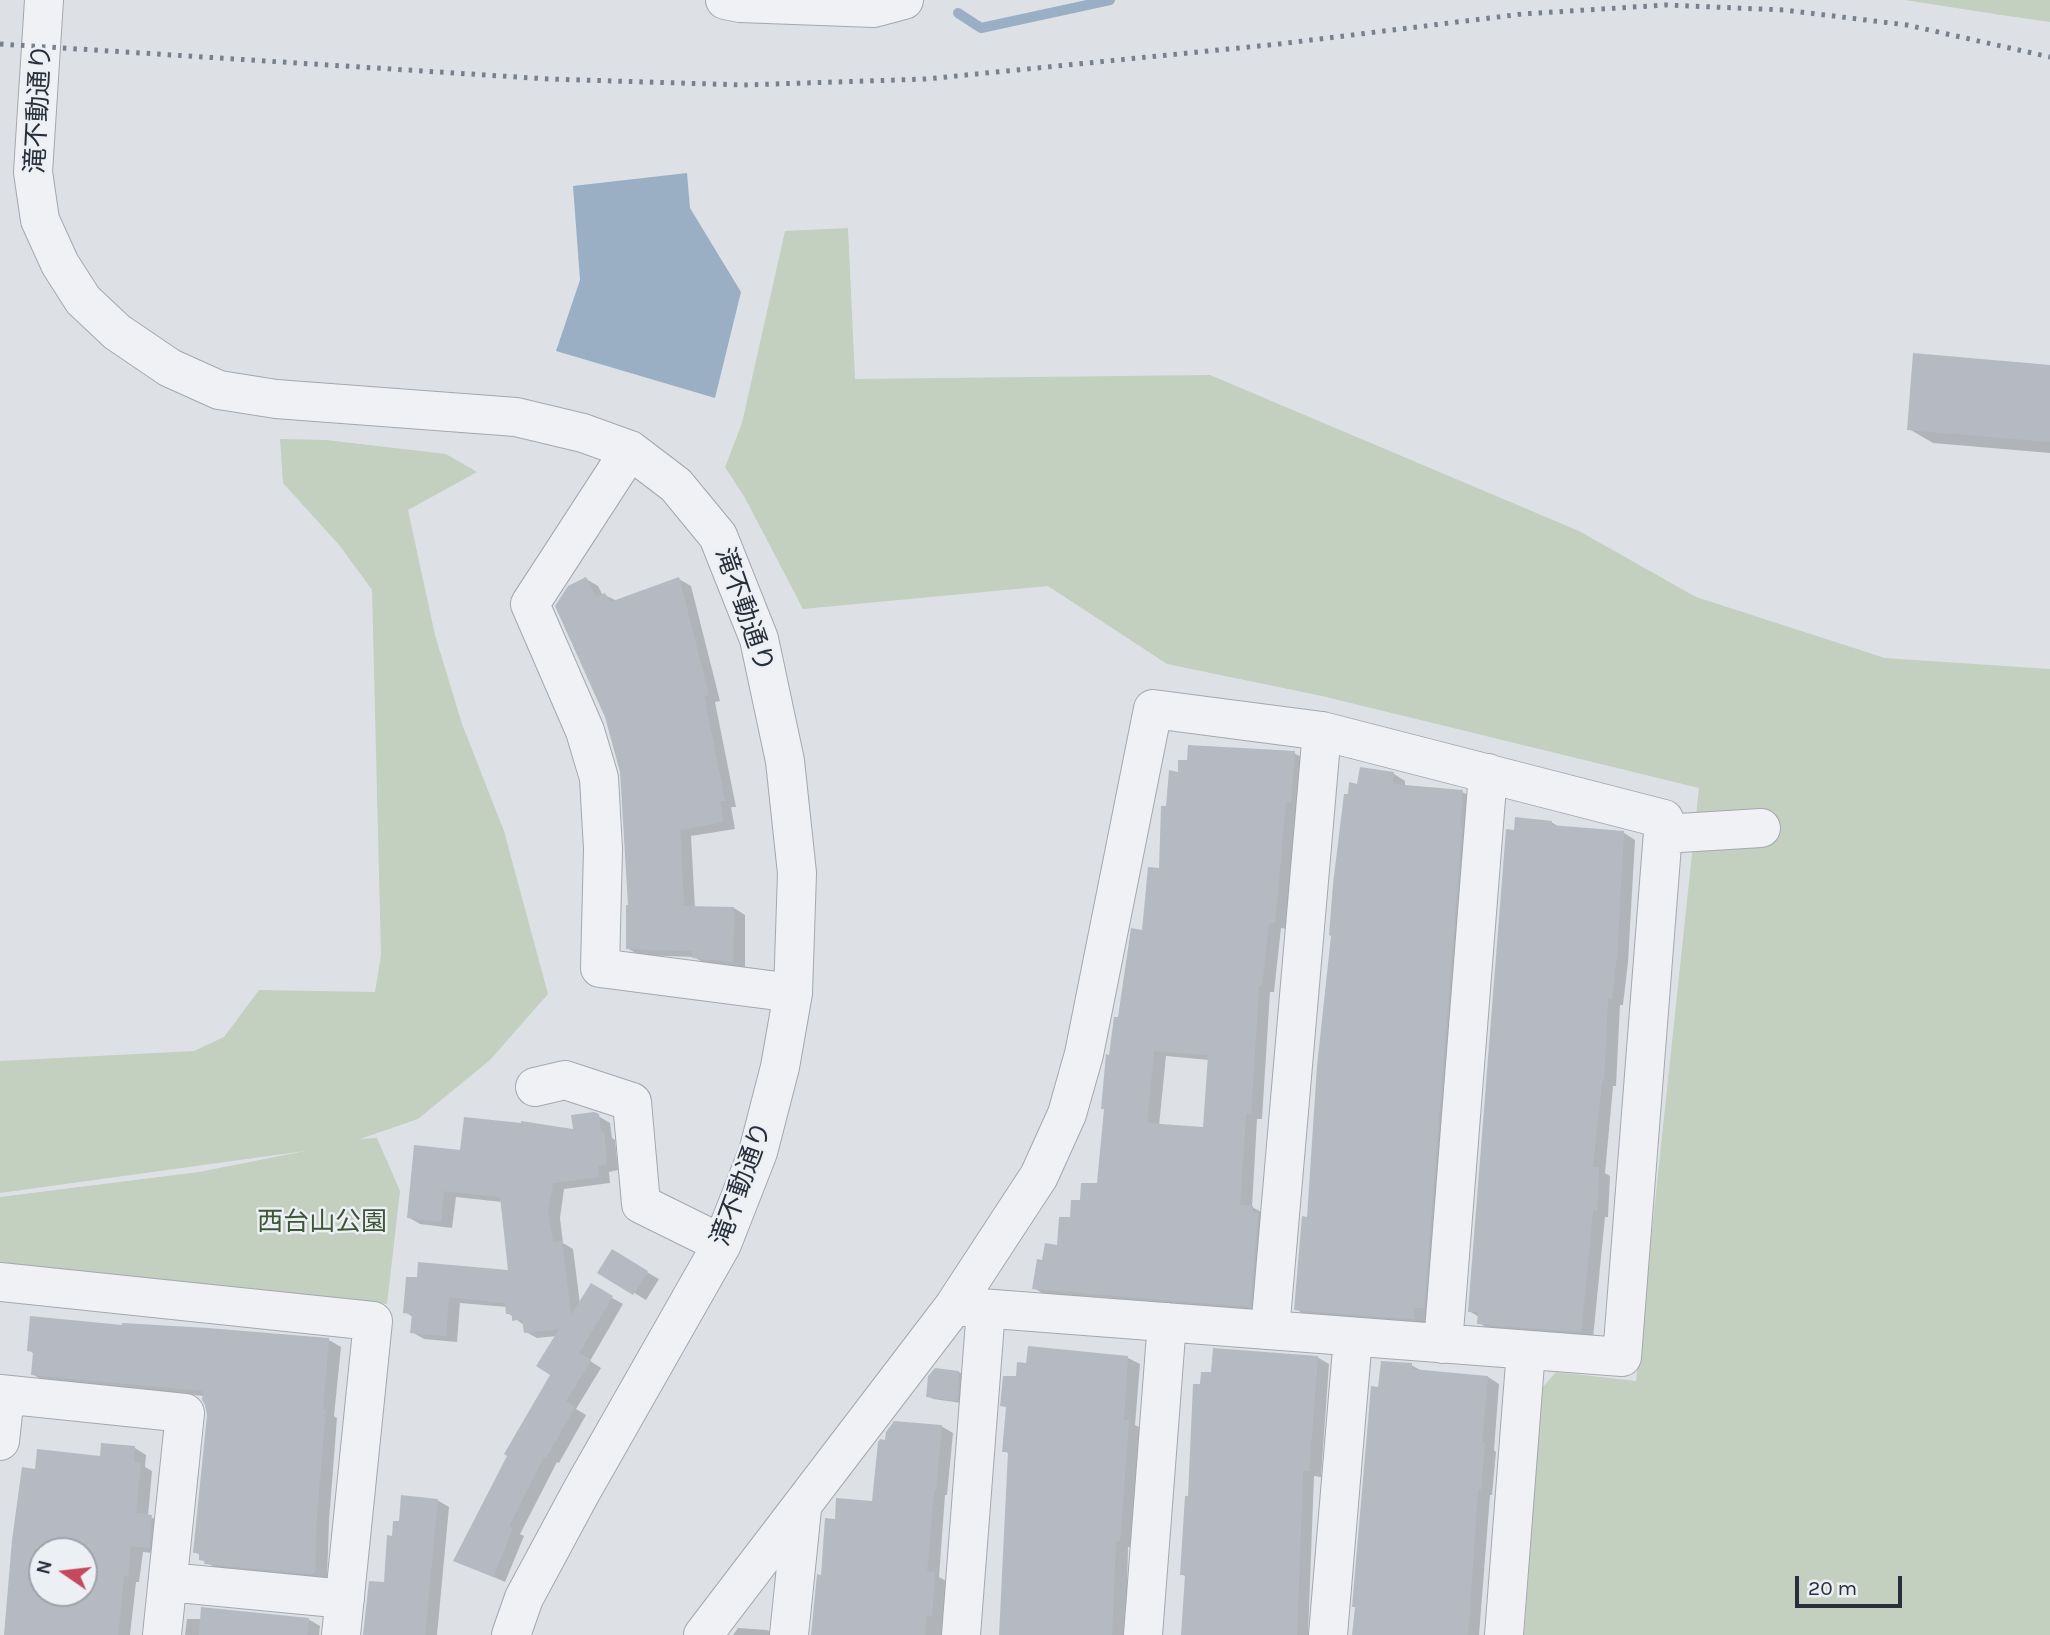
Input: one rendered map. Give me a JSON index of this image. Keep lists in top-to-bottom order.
{
  "streets": {
    "street": ["滝不動通り"]
  },
  "parks": ["西台山公園"],
  "scale_bar": "20 m",
  "north": "left"
}
